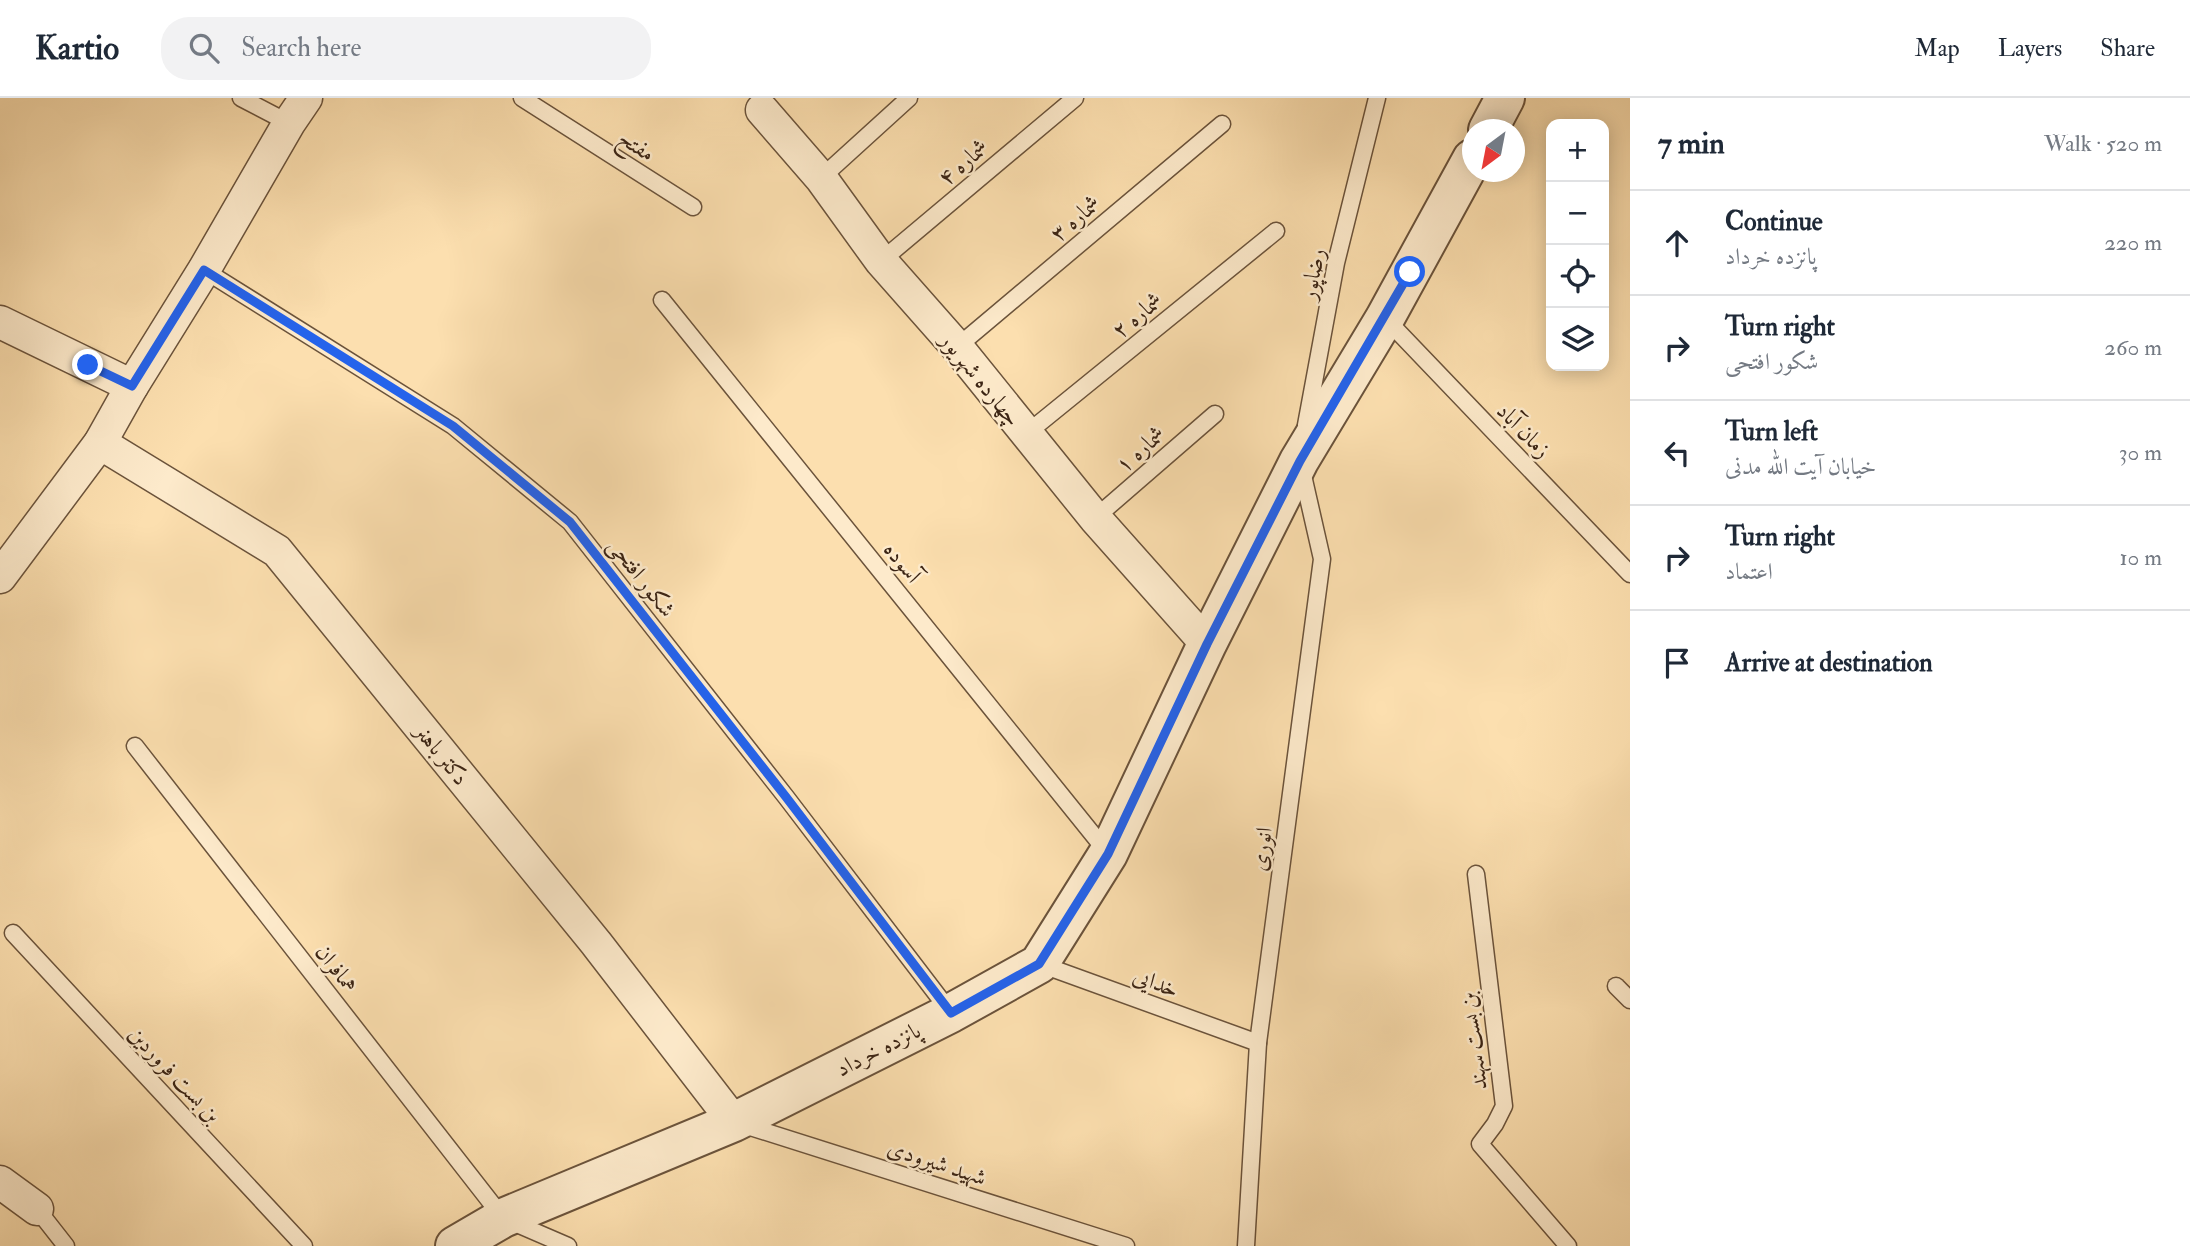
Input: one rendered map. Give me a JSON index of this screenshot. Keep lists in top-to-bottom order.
{
  "streets": {
    "street": ["چهارده شهریور", "دکتر باهنر", "پانزده خرداد"],
    "lane": [
      "مفتح",
      "شماره ۴",
      "شماره ۳",
      "رضاپور",
      "شماره ۲",
      "زمان آباد",
      "شماره ۱",
      "آسوده",
      "شکور افتحی",
      "انوری",
      "همافران",
      "خدایی",
      "بن بست سهند",
      "بن بست فروردین",
      "شهید شیرودی"
    ]
  },
  "crossings": [
    ["شماره ۴", "چهارده شهریور"],
    ["شماره ۳", "چهارده شهریور"],
    ["رضاپور", "انوری"],
    ["رضاپور", "پانزده خرداد"],
    ["شماره ۲", "چهارده شهریور"],
    ["چهارده شهریور", "شماره ۱"],
    ["چهارده شهریور", "پانزده خرداد"],
    ["زمان آباد", "پانزده خرداد"],
    ["آسوده", "پانزده خرداد"],
    ["شکور افتحی", "پانزده خرداد"],
    ["دکتر باهنر", "پانزده خرداد"],
    ["دکتر باهنر", "شهید شیرودی"],
    ["انوری", "خدایی"],
    ["انوری", "پانزده خرداد"],
    ["همافران", "پانزده خرداد"],
    ["خدایی", "پانزده خرداد"],
    ["پانزده خرداد", "شهید شیرودی"]
  ],
  "north": "bottom left",
  "page": {
    "header": "Kartio",
    "search": "Search here",
    "nav": ["Map", "Layers", "Share"],
    "heading": ["7 min", "Walk · 520 m"],
    "map_buttons": ["+", "−"],
    "list": [
      ["Continue", "پانزده خرداد", "220 m"],
      ["Turn right", "شکور افتحی", "260 m"],
      ["Turn left", "خیابان آیت الله مدنی", "30 m"],
      ["Turn right", "اعتماد", "10 m"],
      "Arrive at destination"
    ]
  }
}
